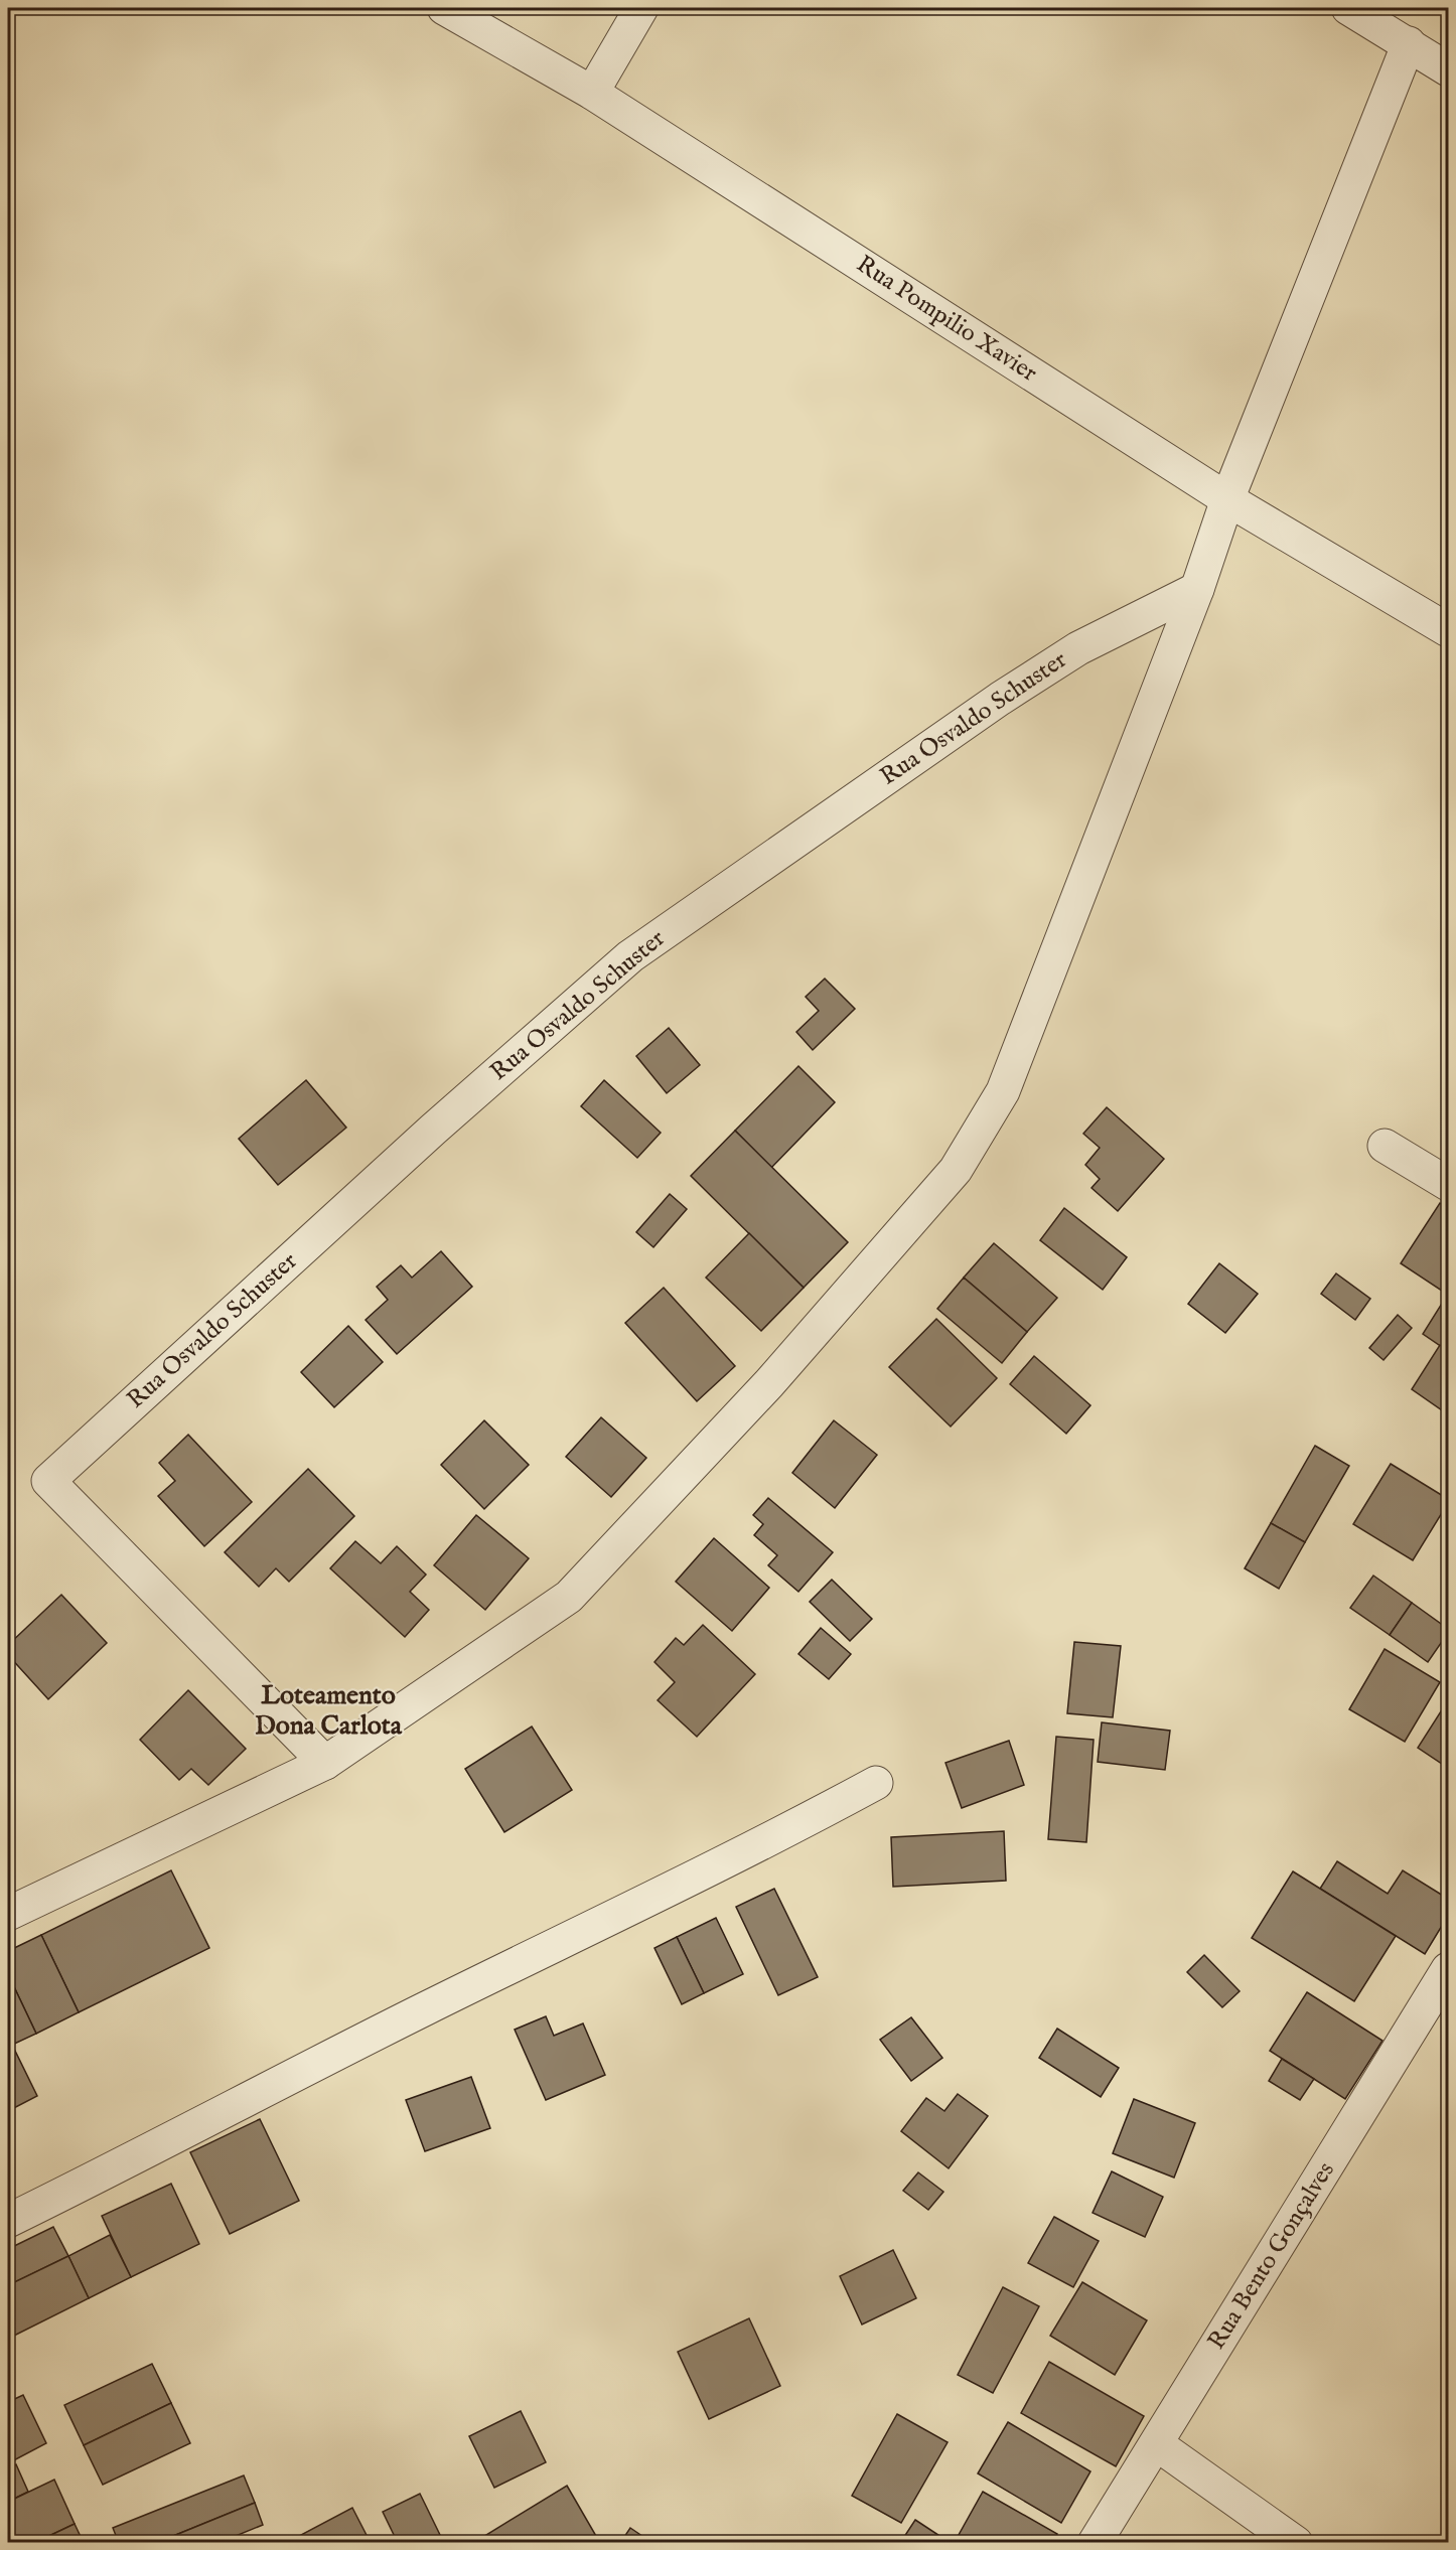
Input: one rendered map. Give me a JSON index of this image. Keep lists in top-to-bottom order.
{
  "streets": {
    "street": ["Rua Pompilio Xavier", "Rua Osvaldo Schuster", "Rua Bento Gonçalves"]
  },
  "districts": ["Loteamento Dona Carlota"]
}
